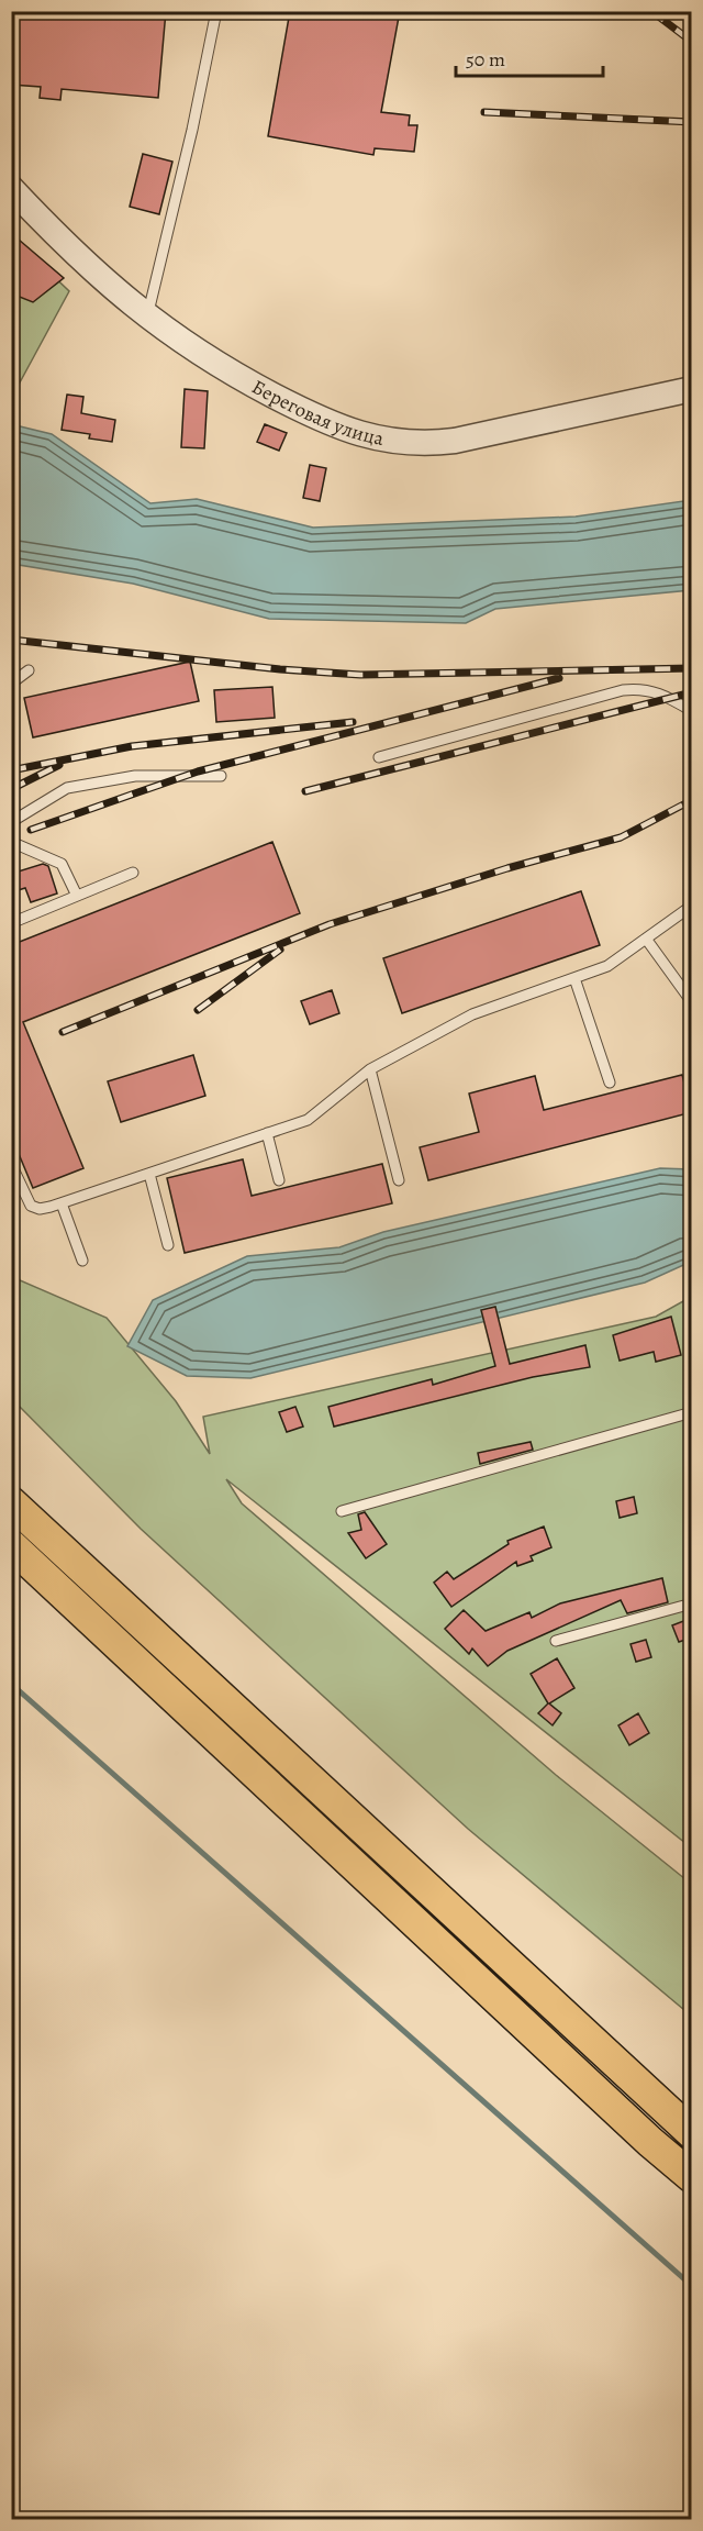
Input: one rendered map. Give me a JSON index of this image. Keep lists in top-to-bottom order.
{
  "streets": {
    "street": ["Береговая улица"]
  },
  "scale_bar": "50 m"
}
